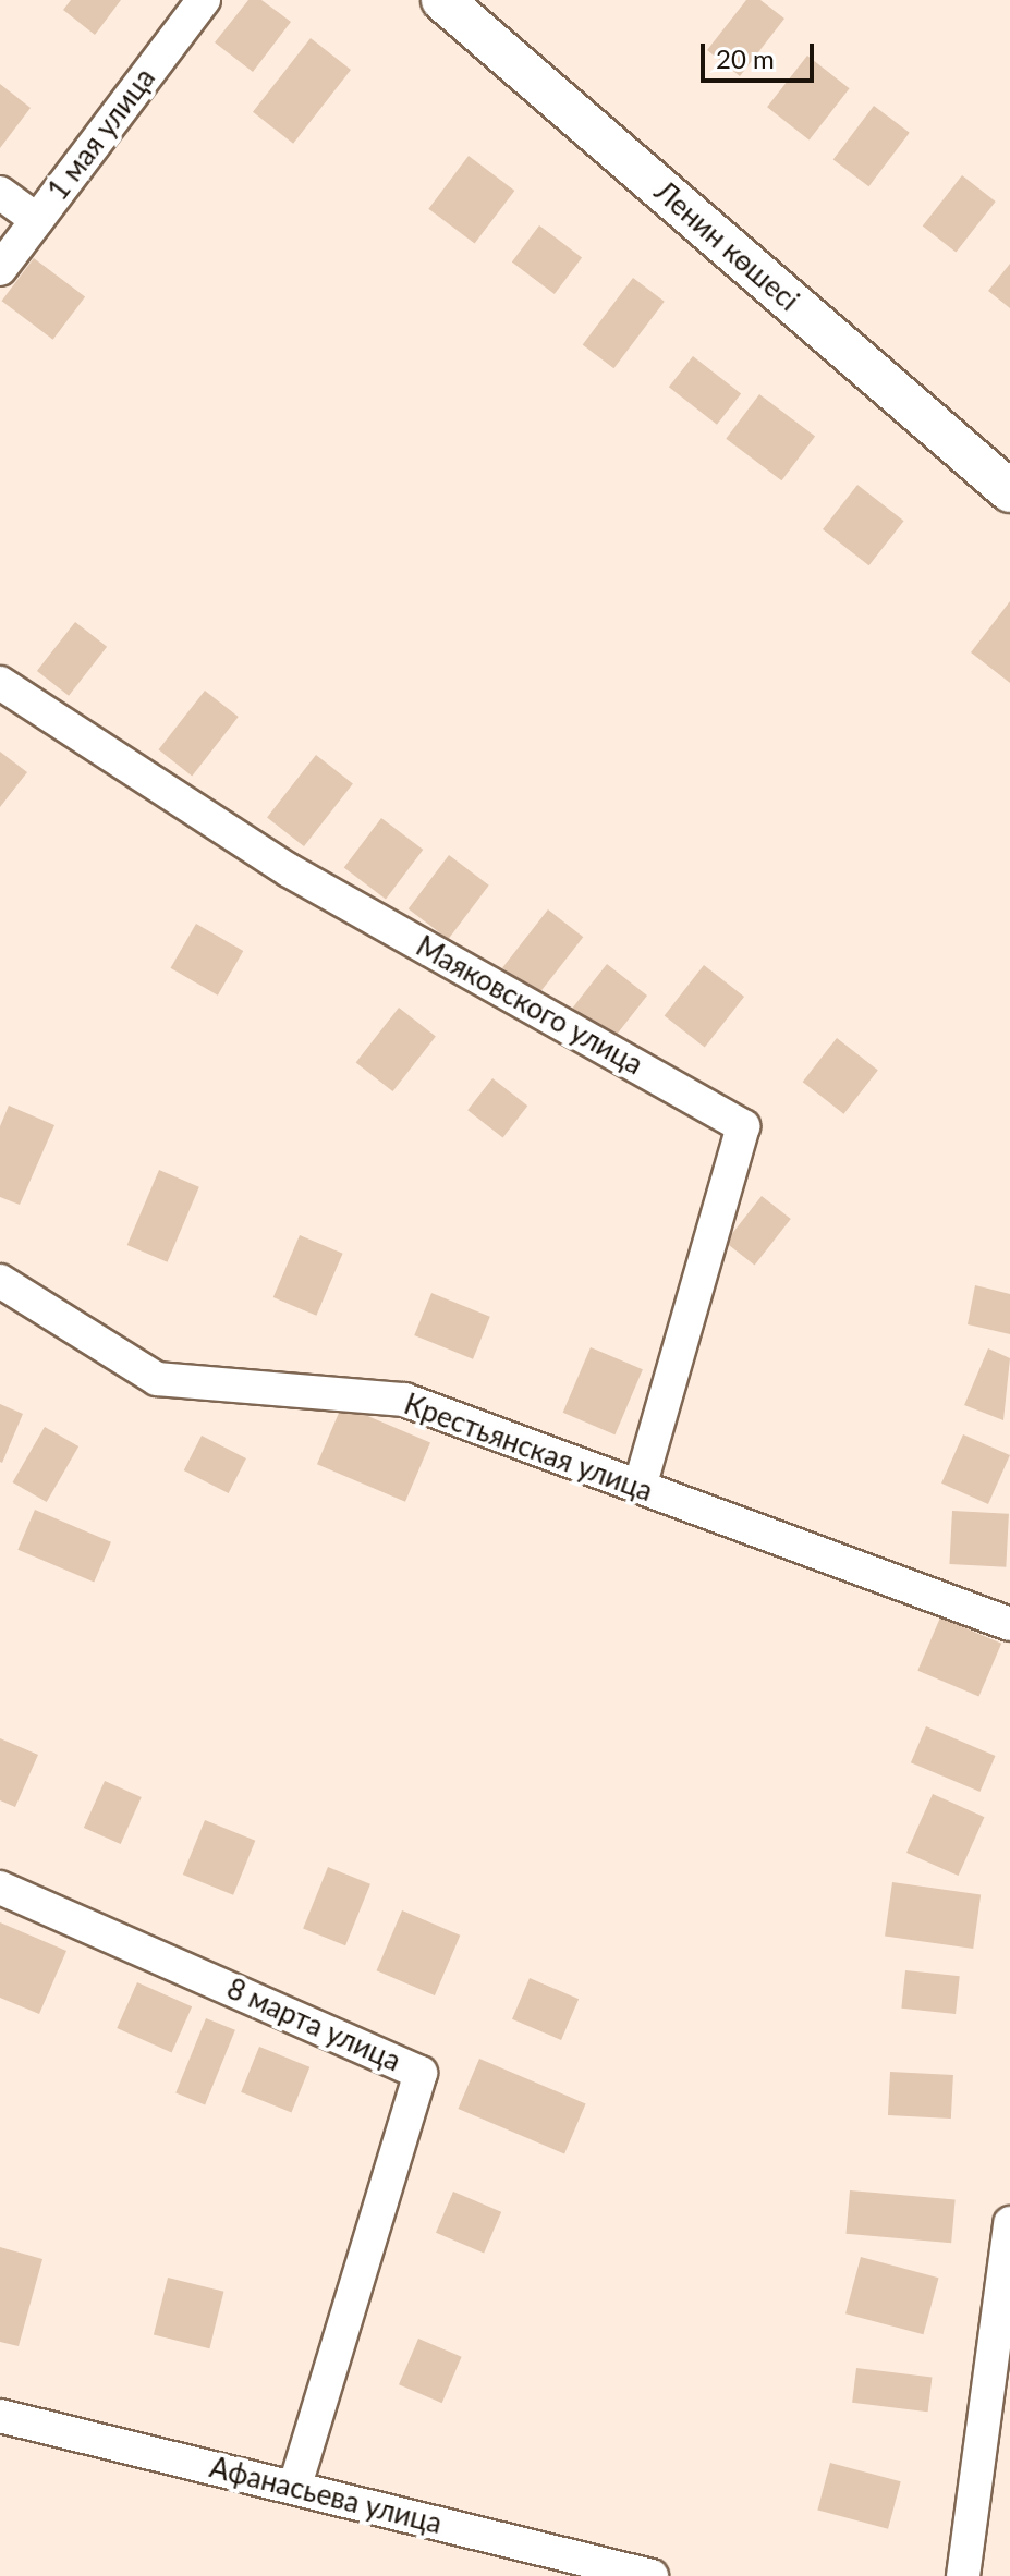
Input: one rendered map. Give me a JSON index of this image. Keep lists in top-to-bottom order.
{
  "streets": {
    "street": [
      "1 мая улица",
      "Ленин көшесі",
      "Маяковского улица",
      "Крестьянская улица",
      "8 марта улица",
      "Афанасьева улица"
    ]
  },
  "crossings": [
    ["Маяковского улица", "Крестьянская улица"],
    ["8 марта улица", "Афанасьева улица"]
  ],
  "scale_bar": "20 m"
}
